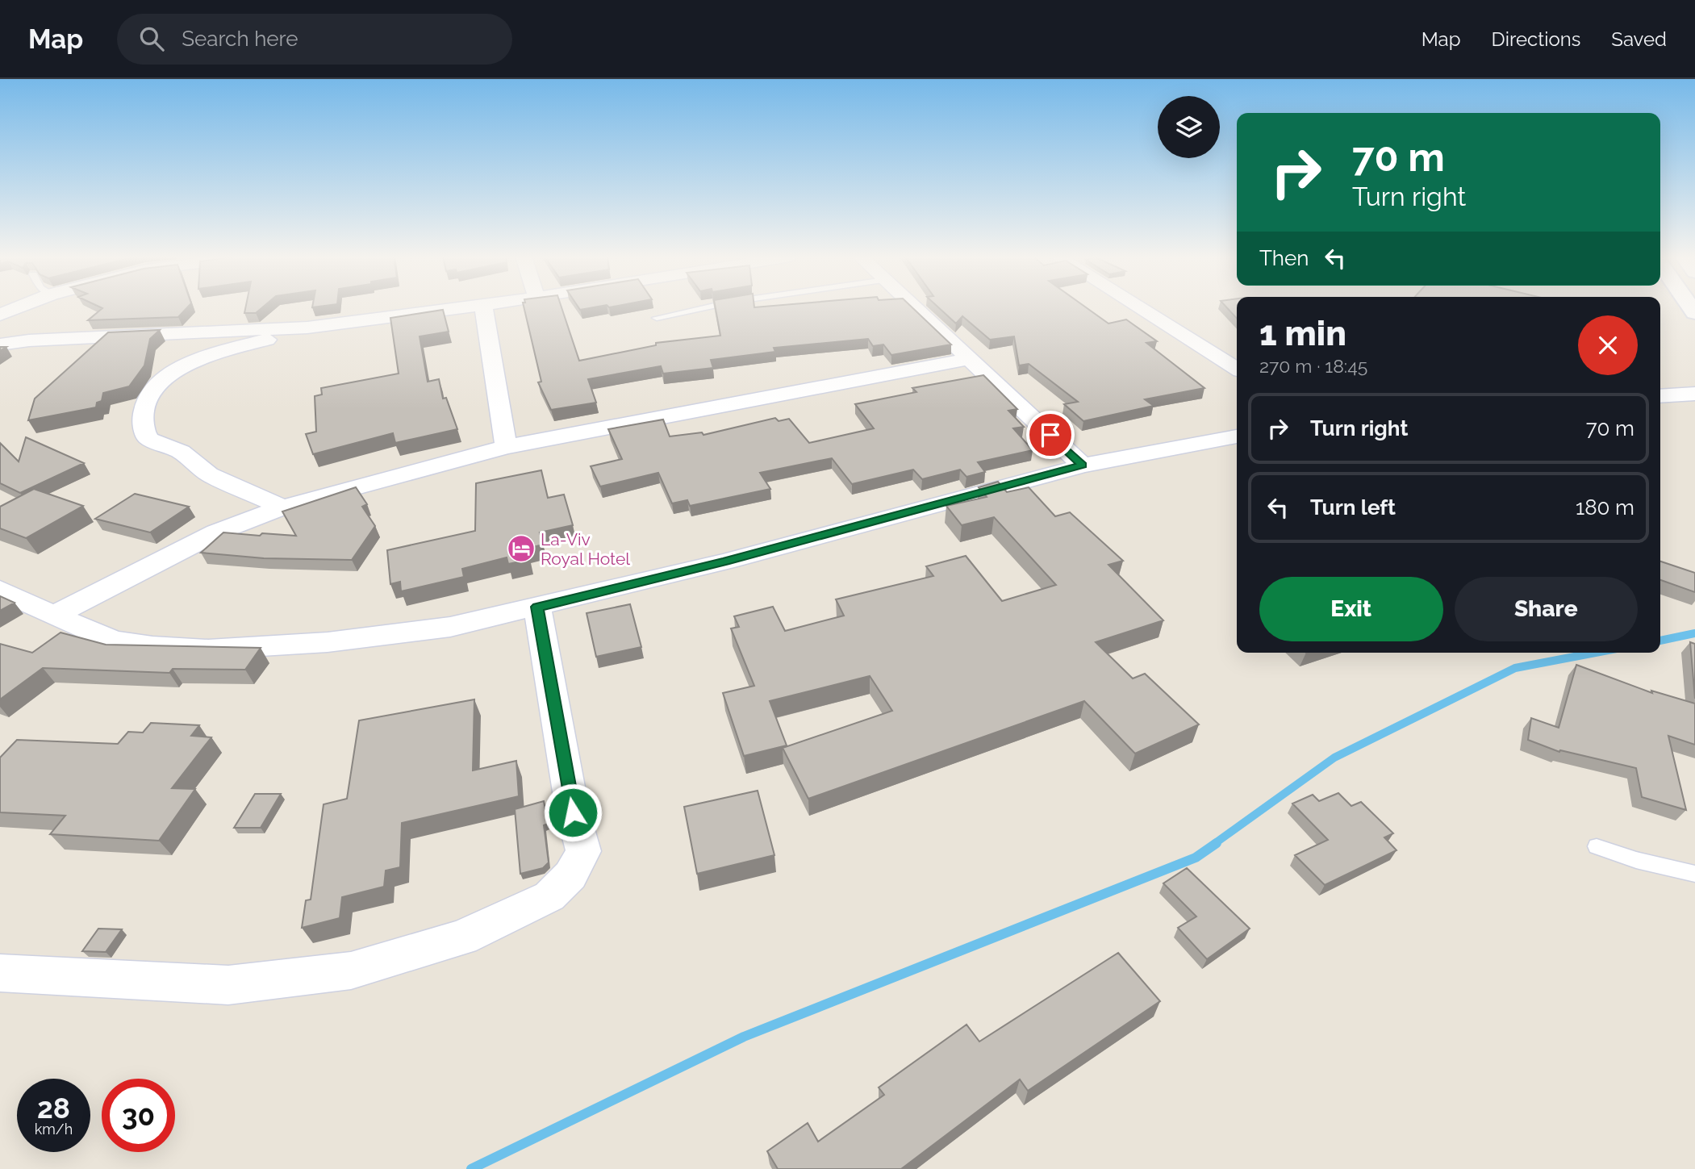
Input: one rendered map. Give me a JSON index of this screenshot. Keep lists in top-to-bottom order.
{
  "places": {
    "hotel": ["La-Viv Royal Hotel"]
  },
  "page": {
    "header": "Map",
    "search": "Search here",
    "nav": ["Map", "Directions", "Saved"],
    "turn": ["70 m", "Turn right"],
    "then": "Then",
    "heading": ["1 min", "270 m · 18:45"],
    "list": [
      {
        "name": "Turn right",
        "value": "70 m"
      },
      {
        "name": "Turn left",
        "value": "180 m"
      }
    ],
    "buttons": ["Exit", "Share"],
    "speed": "28 km/h",
    "limit": "30"
  }
}
